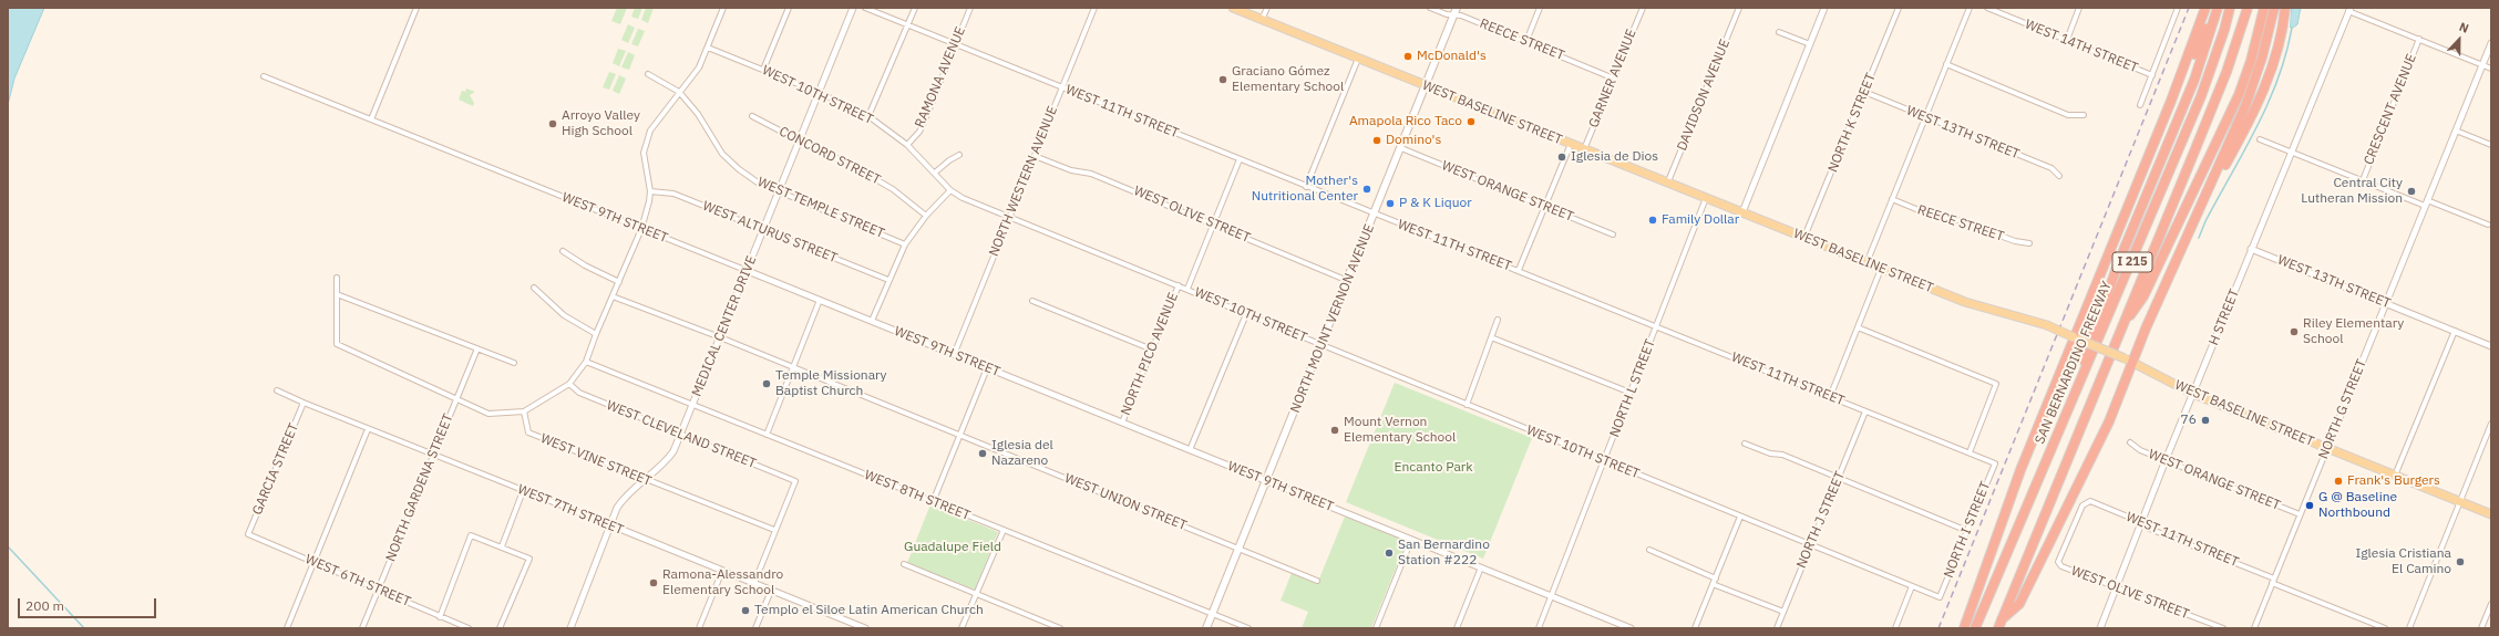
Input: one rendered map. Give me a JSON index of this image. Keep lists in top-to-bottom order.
{
  "streets": {
    "highway": ["I 215", "SAN BERNARDINO FREEWAY"],
    "main road": ["WEST BASELINE STREET", "NORTH MOUNT VERNON AVENUE"],
    "street": [
      "REECE STREET",
      "WEST 14TH STREET",
      "RAMONA AVENUE",
      "GARNER AVENUE",
      "WEST 10TH STREET",
      "DAVIDSON AVENUE",
      "CRESCENT AVENUE",
      "WEST 11TH STREET",
      "NORTH K STREET",
      "WEST 13TH STREET",
      "CONCORD STREET",
      "NORTH WESTERN AVENUE",
      "WEST ORANGE STREET",
      "WEST TEMPLE STREET",
      "WEST OLIVE STREET",
      "WEST 9TH STREET",
      "WEST ALTURUS STREET",
      "H STREET",
      "MEDICAL CENTER DRIVE",
      "NORTH PICO AVENUE",
      "NORTH L STREET",
      "NORTH G STREET",
      "WEST CLEVELAND STREET",
      "WEST VINE STREET",
      "GARCIA STREET",
      "NORTH GARDENA STREET",
      "WEST 8TH STREET",
      "WEST UNION STREET",
      "WEST 7TH STREET",
      "NORTH J STREET",
      "NORTH I STREET",
      "WEST 6TH STREET"
    ]
  },
  "crossings": [
    ["REECE STREET", "GARNER AVENUE"],
    ["REECE STREET", "NORTH MOUNT VERNON AVENUE"],
    ["RAMONA AVENUE", "WEST 10TH STREET"],
    ["RAMONA AVENUE", "WEST 11TH STREET"],
    ["GARNER AVENUE", "WEST BASELINE STREET"],
    ["WEST 10TH STREET", "NORTH WESTERN AVENUE"],
    ["WEST 10TH STREET", "NORTH MOUNT VERNON AVENUE"],
    ["WEST 10TH STREET", "MEDICAL CENTER DRIVE"],
    ["WEST 10TH STREET", "NORTH PICO AVENUE"],
    ["WEST 10TH STREET", "NORTH L STREET"],
    ["WEST 10TH STREET", "NORTH J STREET"],
    ["WEST 10TH STREET", "NORTH I STREET"],
    ["DAVIDSON AVENUE", "WEST BASELINE STREET"],
    ["WEST 11TH STREET", "NORTH WESTERN AVENUE"],
    ["WEST 11TH STREET", "WEST OLIVE STREET"],
    ["WEST 11TH STREET", "H STREET"],
    ["WEST 11TH STREET", "NORTH MOUNT VERNON AVENUE"],
    ["WEST 11TH STREET", "NORTH PICO AVENUE"],
    ["WEST 11TH STREET", "NORTH L STREET"],
    ["WEST 11TH STREET", "NORTH G STREET"],
    ["WEST 11TH STREET", "NORTH J STREET"],
    ["WEST 11TH STREET", "NORTH I STREET"],
    ["WEST BASELINE STREET", "NORTH K STREET"],
    ["WEST BASELINE STREET", "H STREET"],
    ["WEST BASELINE STREET", "NORTH MOUNT VERNON AVENUE"],
    ["WEST BASELINE STREET", "NORTH L STREET"],
    ["WEST BASELINE STREET", "NORTH G STREET"],
    ["NORTH K STREET", "WEST 13TH STREET"],
    ["WEST 13TH STREET", "H STREET"],
    ["WEST 13TH STREET", "NORTH G STREET"],
    ["CONCORD STREET", "MEDICAL CENTER DRIVE"],
    ["NORTH WESTERN AVENUE", "WEST OLIVE STREET"],
    ["NORTH WESTERN AVENUE", "WEST 9TH STREET"],
    ["WEST ORANGE STREET", "H STREET"],
    ["WEST ORANGE STREET", "NORTH MOUNT VERNON AVENUE"],
    ["WEST ORANGE STREET", "NORTH G STREET"],
    ["WEST TEMPLE STREET", "MEDICAL CENTER DRIVE"],
    ["WEST OLIVE STREET", "H STREET"],
    ["WEST OLIVE STREET", "NORTH MOUNT VERNON AVENUE"],
    ["WEST OLIVE STREET", "NORTH PICO AVENUE"],
    ["WEST 9TH STREET", "NORTH MOUNT VERNON AVENUE"],
    ["WEST 9TH STREET", "MEDICAL CENTER DRIVE"],
    ["WEST 9TH STREET", "NORTH PICO AVENUE"],
    ["WEST 9TH STREET", "NORTH L STREET"],
    ["WEST ALTURUS STREET", "MEDICAL CENTER DRIVE"],
    ["NORTH MOUNT VERNON AVENUE", "WEST 8TH STREET"],
    ["NORTH MOUNT VERNON AVENUE", "WEST UNION STREET"],
    ["MEDICAL CENTER DRIVE", "WEST CLEVELAND STREET"],
    ["MEDICAL CENTER DRIVE", "WEST VINE STREET"],
    ["MEDICAL CENTER DRIVE", "WEST 8TH STREET"],
    ["MEDICAL CENTER DRIVE", "WEST UNION STREET"],
    ["MEDICAL CENTER DRIVE", "WEST 7TH STREET"],
    ["WEST CLEVELAND STREET", "WEST VINE STREET"],
    ["GARCIA STREET", "WEST 7TH STREET"],
    ["GARCIA STREET", "WEST 6TH STREET"],
    ["NORTH GARDENA STREET", "WEST 7TH STREET"],
    ["NORTH GARDENA STREET", "WEST 6TH STREET"]
  ],
  "parks": ["Encanto Park", "Guadalupe Field"],
  "places": [
    "McDonald's",
    "Graciano Gómez Elementary School",
    "Amapola Rico Taco",
    "Arroyo Valley High School",
    "Domino's",
    "Iglesia de Dios",
    "Mother's Nutritional Center",
    "Central City Lutheran Mission",
    "P & K Liquor",
    "Family Dollar",
    "Riley Elementary School",
    "Temple Missionary Baptist Church",
    "76",
    "Mount Vernon Elementary School",
    "Iglesia del Nazareno",
    "Frank's Burgers",
    "G @ Baseline Northbound",
    "San Bernardino Station #222",
    "Iglesia Cristiana El Camino",
    "Ramona-Alessandro Elementary School",
    "Templo el Siloe Latin American Church"
  ],
  "scale_bar": "200 m",
  "north": "top"
}
